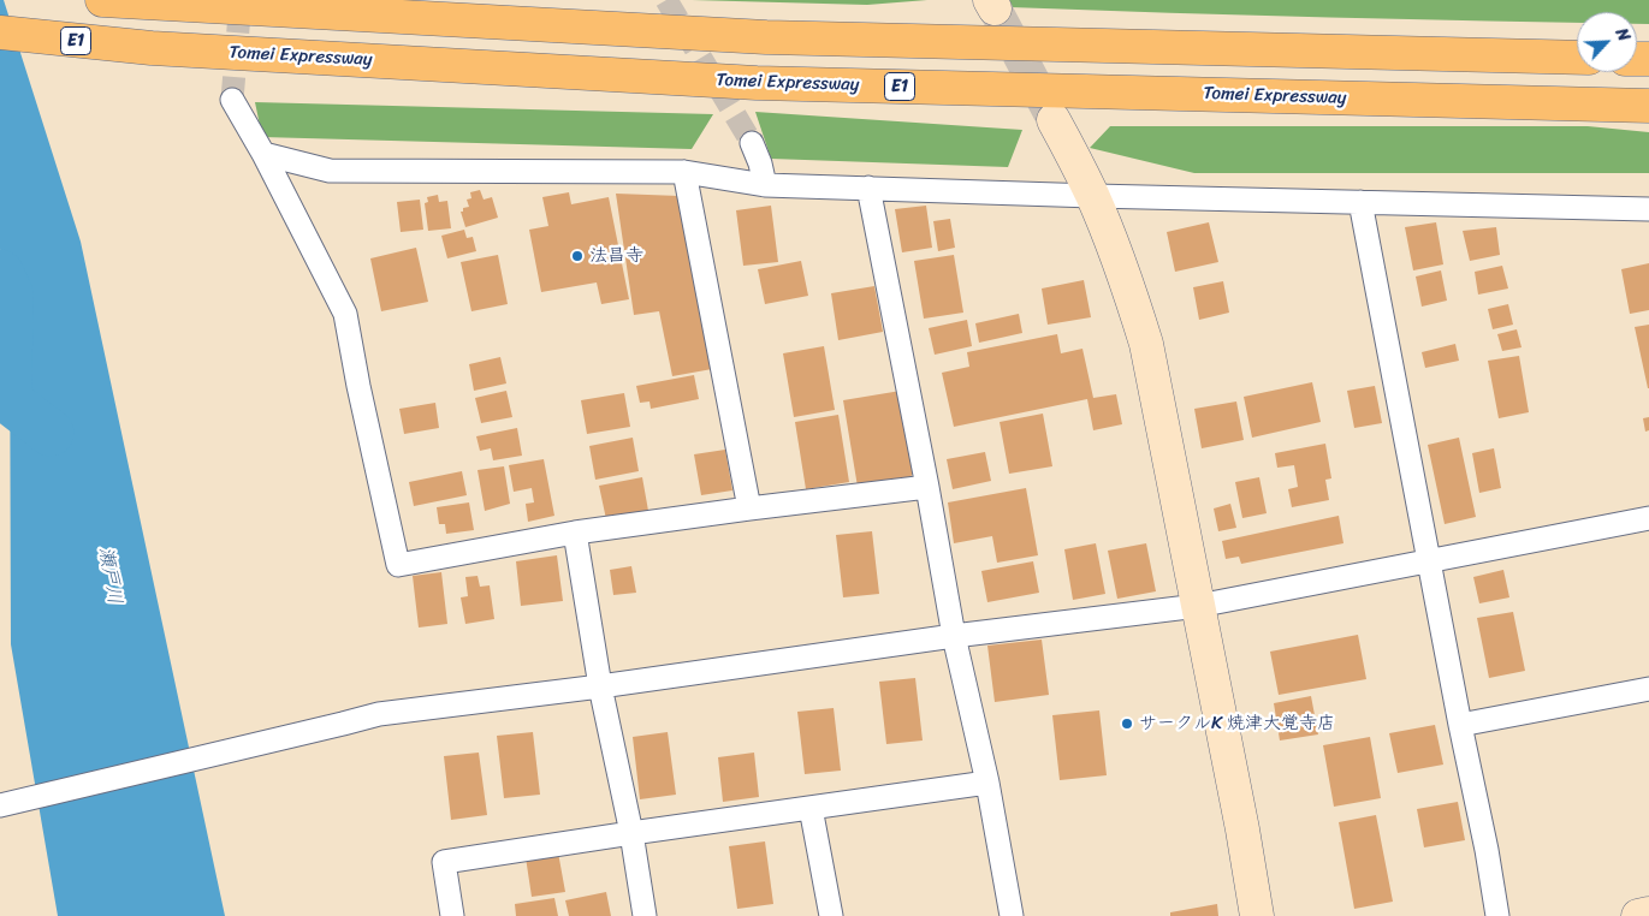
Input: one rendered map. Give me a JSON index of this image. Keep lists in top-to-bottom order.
{
  "streets": {
    "highway": ["E1", "Tomei Expressway"]
  },
  "water": ["瀬戸川"],
  "places": ["法昌寺", "サークルK 焼津大覚寺店"],
  "north": "top right"
}
